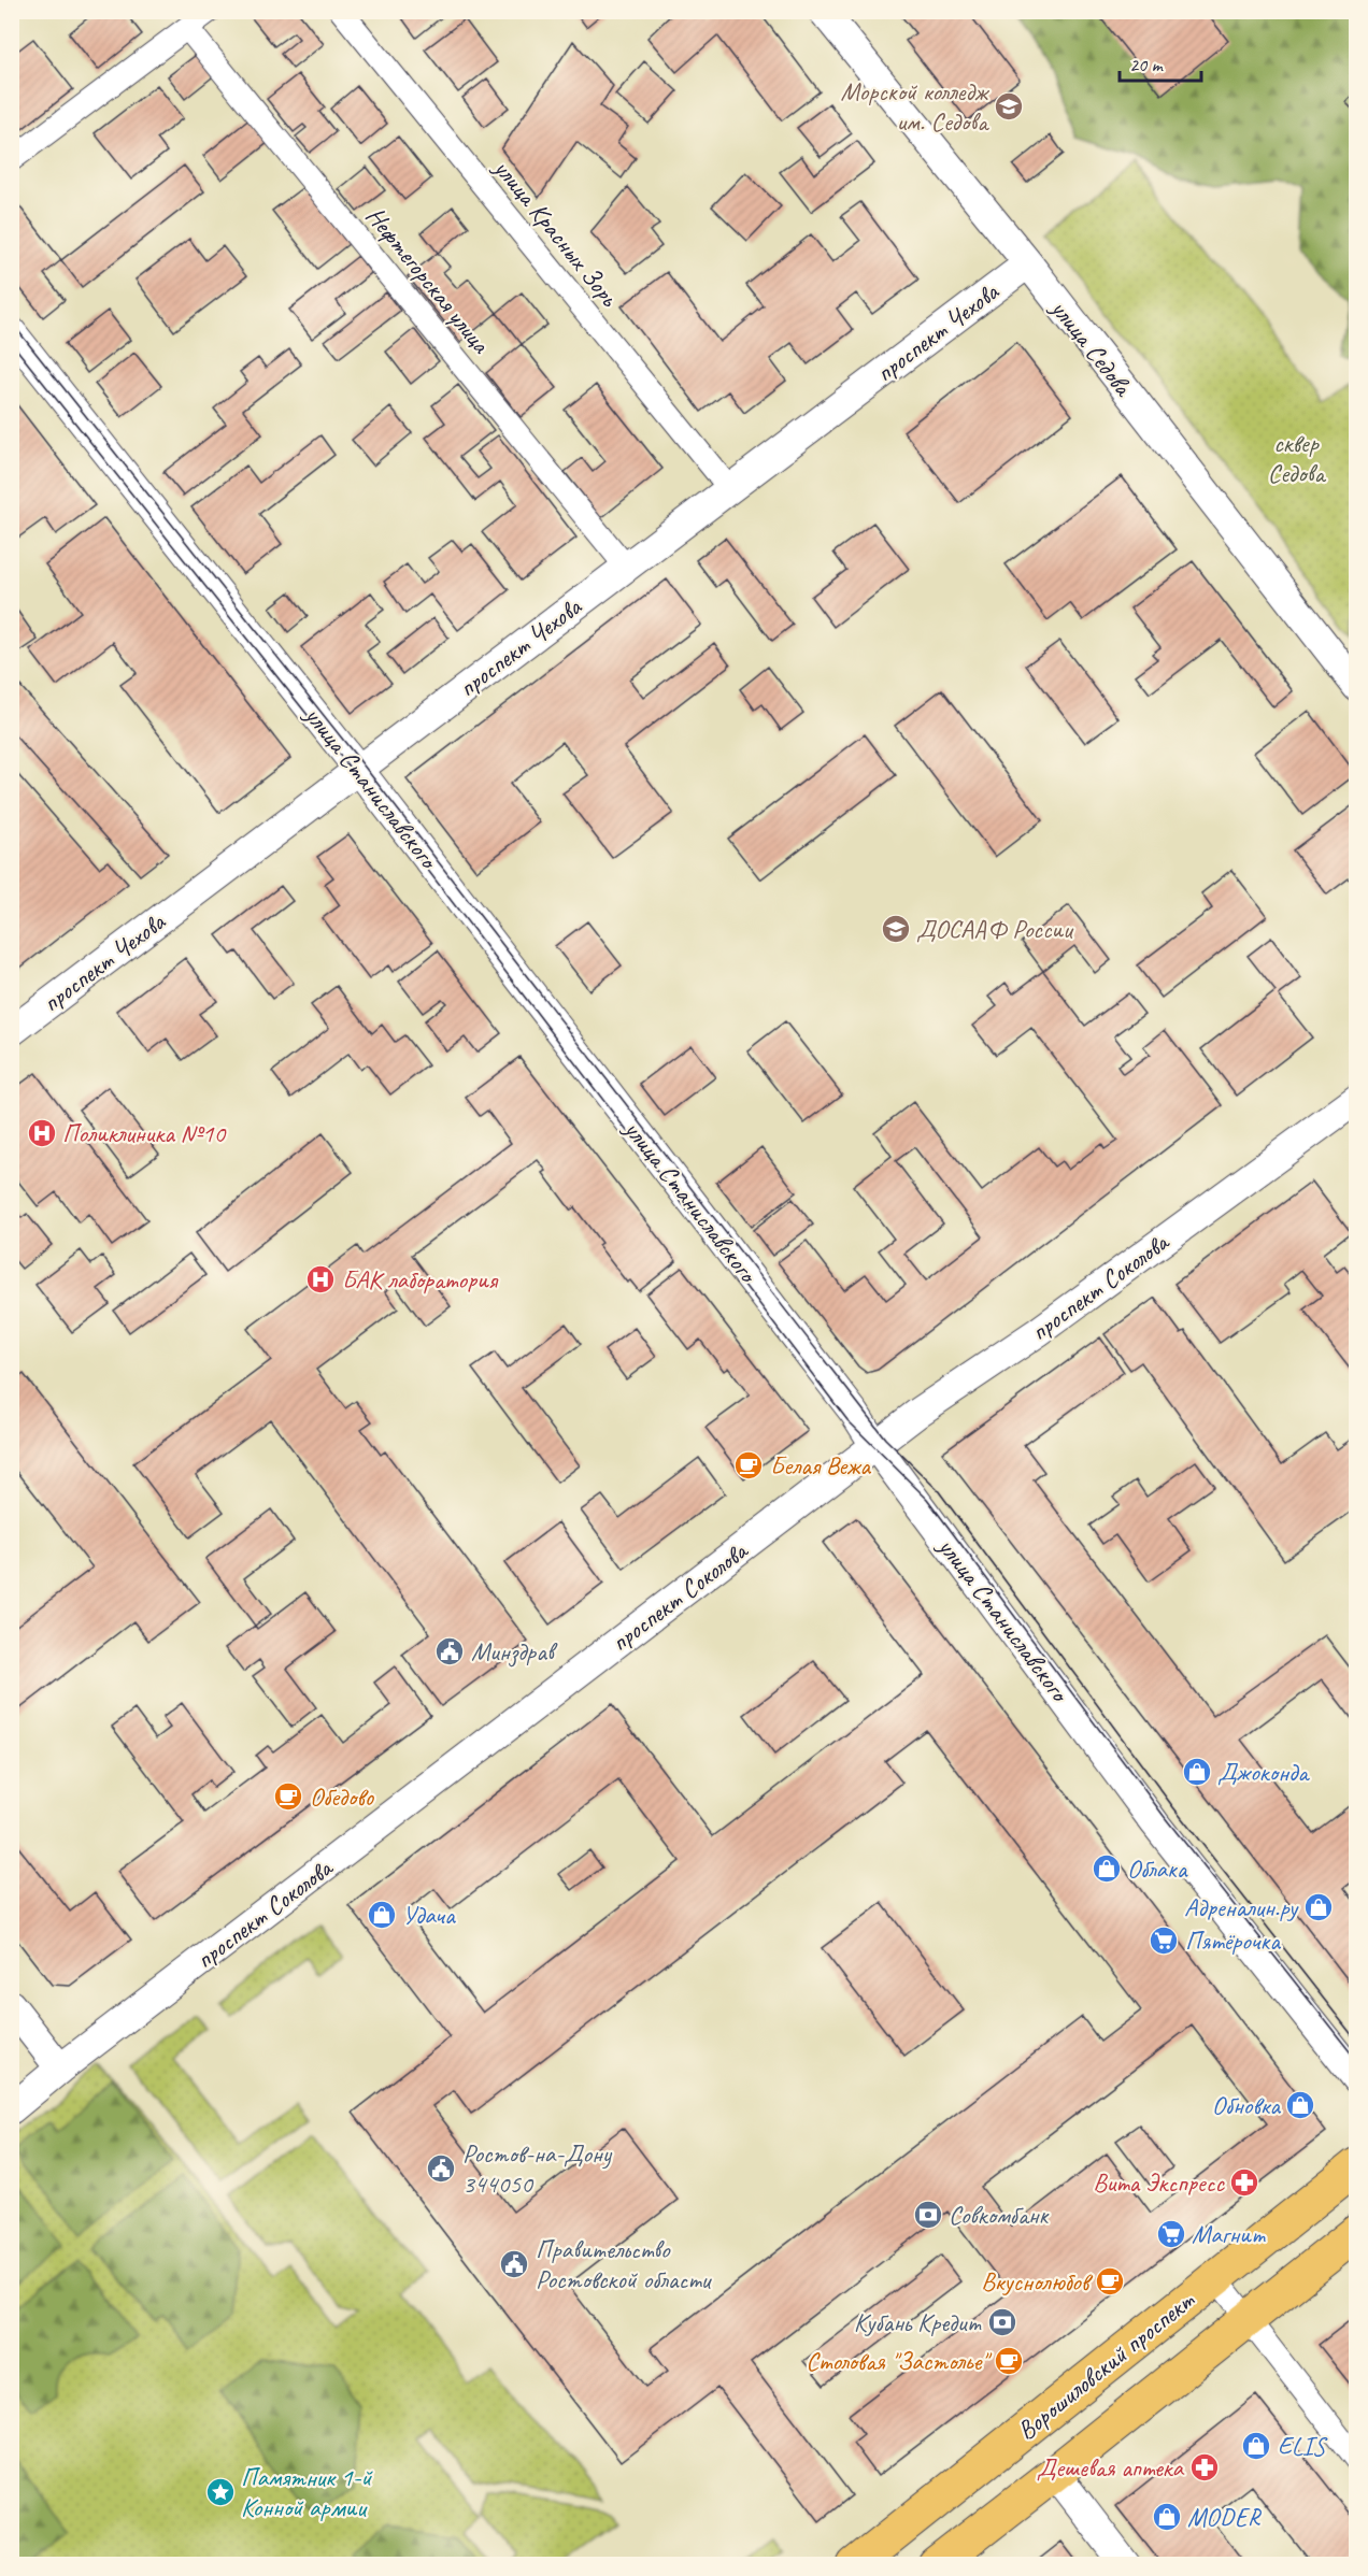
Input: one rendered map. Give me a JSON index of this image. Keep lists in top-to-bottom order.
{
  "streets": {
    "main road": ["Ворошиловский проспект"],
    "street": [
      "улица Красных Зорь",
      "Нефтегорская улица",
      "проспект Чехова",
      "улица Седова",
      "улица Станиславского",
      "проспект Соколова"
    ]
  },
  "crossings": [
    ["улица Красных Зорь", "проспект Чехова"],
    ["Нефтегорская улица", "проспект Чехова"],
    ["проспект Чехова", "улица Седова"],
    ["проспект Чехова", "улица Станиславского"],
    ["улица Станиславского", "проспект Соколова"]
  ],
  "parks": ["сквер Седова"],
  "places": {
    "school or university": ["Морской колледж им. Седова", "ДОСААФ России"],
    "hospital": ["Поликлиника №10", "БАК лаборатория"],
    "cafe": [
      "Белая Вежа",
      "Обедово",
      "Вкуснолюбов",
      "Столовая \"Застолье\""
    ],
    "public building": ["Минздрав", "Ростов-на-Дону 344050", "Правительство Ростовской области"],
    "shop": [
      "Джоконда",
      "Облака",
      "Адреналин.ру",
      "Удача",
      "Обновка",
      "ELIS",
      "MODER"
    ],
    "supermarket": ["Пятёрочка", "Магнит"],
    "pharmacy": ["Вита Экспресс", "Дешевая аптека"],
    "bank": ["Совкомбанк", "Кубань Кредит"],
    "place": ["Памятник 1-й Конной армии"]
  },
  "scale_bar": "20 m"
}
